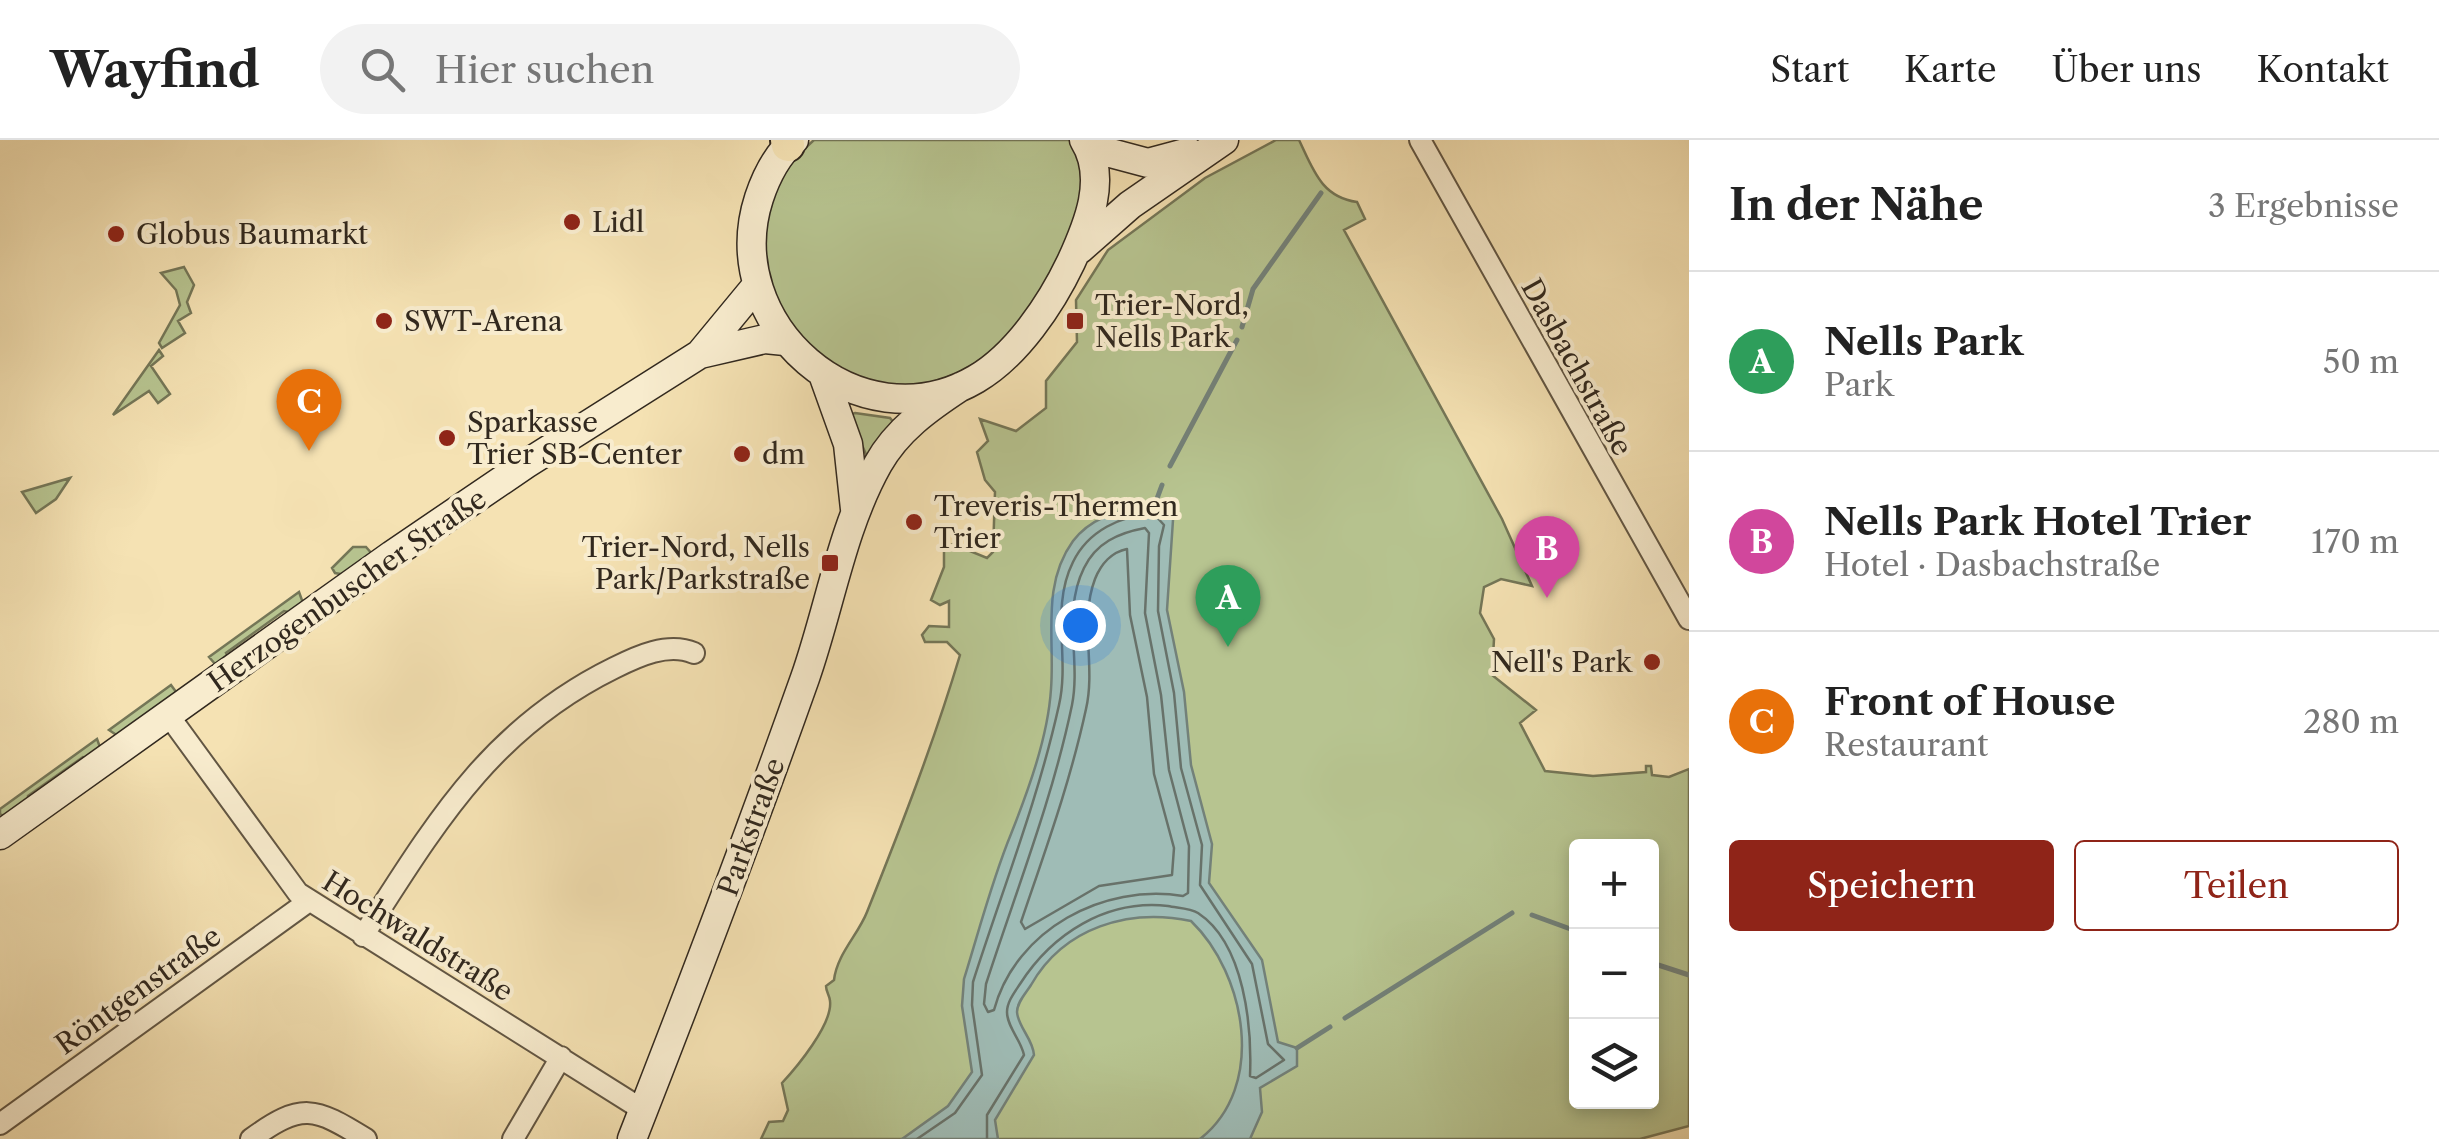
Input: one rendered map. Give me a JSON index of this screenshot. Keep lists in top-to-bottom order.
{
  "streets": {
    "main road": ["Herzogenbuscher Straße", "Parkstraße"],
    "street": ["Dasbachstraße", "Hochwaldstraße", "Röntgenstraße"]
  },
  "crossings": [
    ["Herzogenbuscher Straße", "Hochwaldstraße"],
    ["Parkstraße", "Hochwaldstraße"],
    ["Hochwaldstraße", "Röntgenstraße"]
  ],
  "places": {
    "other": [
      "Lidl",
      "Globus Baumarkt",
      "SWT-Arena",
      "Sparkasse Trier SB-Center",
      "dm",
      "Treveris-Thermen Trier",
      "Nell's Park"
    ],
    "transit": ["Trier-Nord, Nells Park", "Trier-Nord, Nells Park/Parkstraße"]
  },
  "page": {
    "header": "Wayfind",
    "search": "Hier suchen",
    "nav": [
      "Start",
      "Karte",
      "Über uns",
      "Kontakt"
    ],
    "heading": ["In der Nähe", "3 Ergebnisse"],
    "list": [
      {
        "mark": "A",
        "name": "Nells Park",
        "note": "Park",
        "value": "50 m"
      },
      {
        "mark": "B",
        "name": "Nells Park Hotel Trier",
        "note": "Hotel · Dasbachstraße",
        "value": "170 m"
      },
      {
        "mark": "C",
        "name": "Front of House",
        "note": "Restaurant",
        "value": "280 m"
      }
    ],
    "pins": ["C", "B", "A"],
    "buttons": ["Speichern", "Teilen"],
    "map_buttons": ["+", "−"]
  }
}
